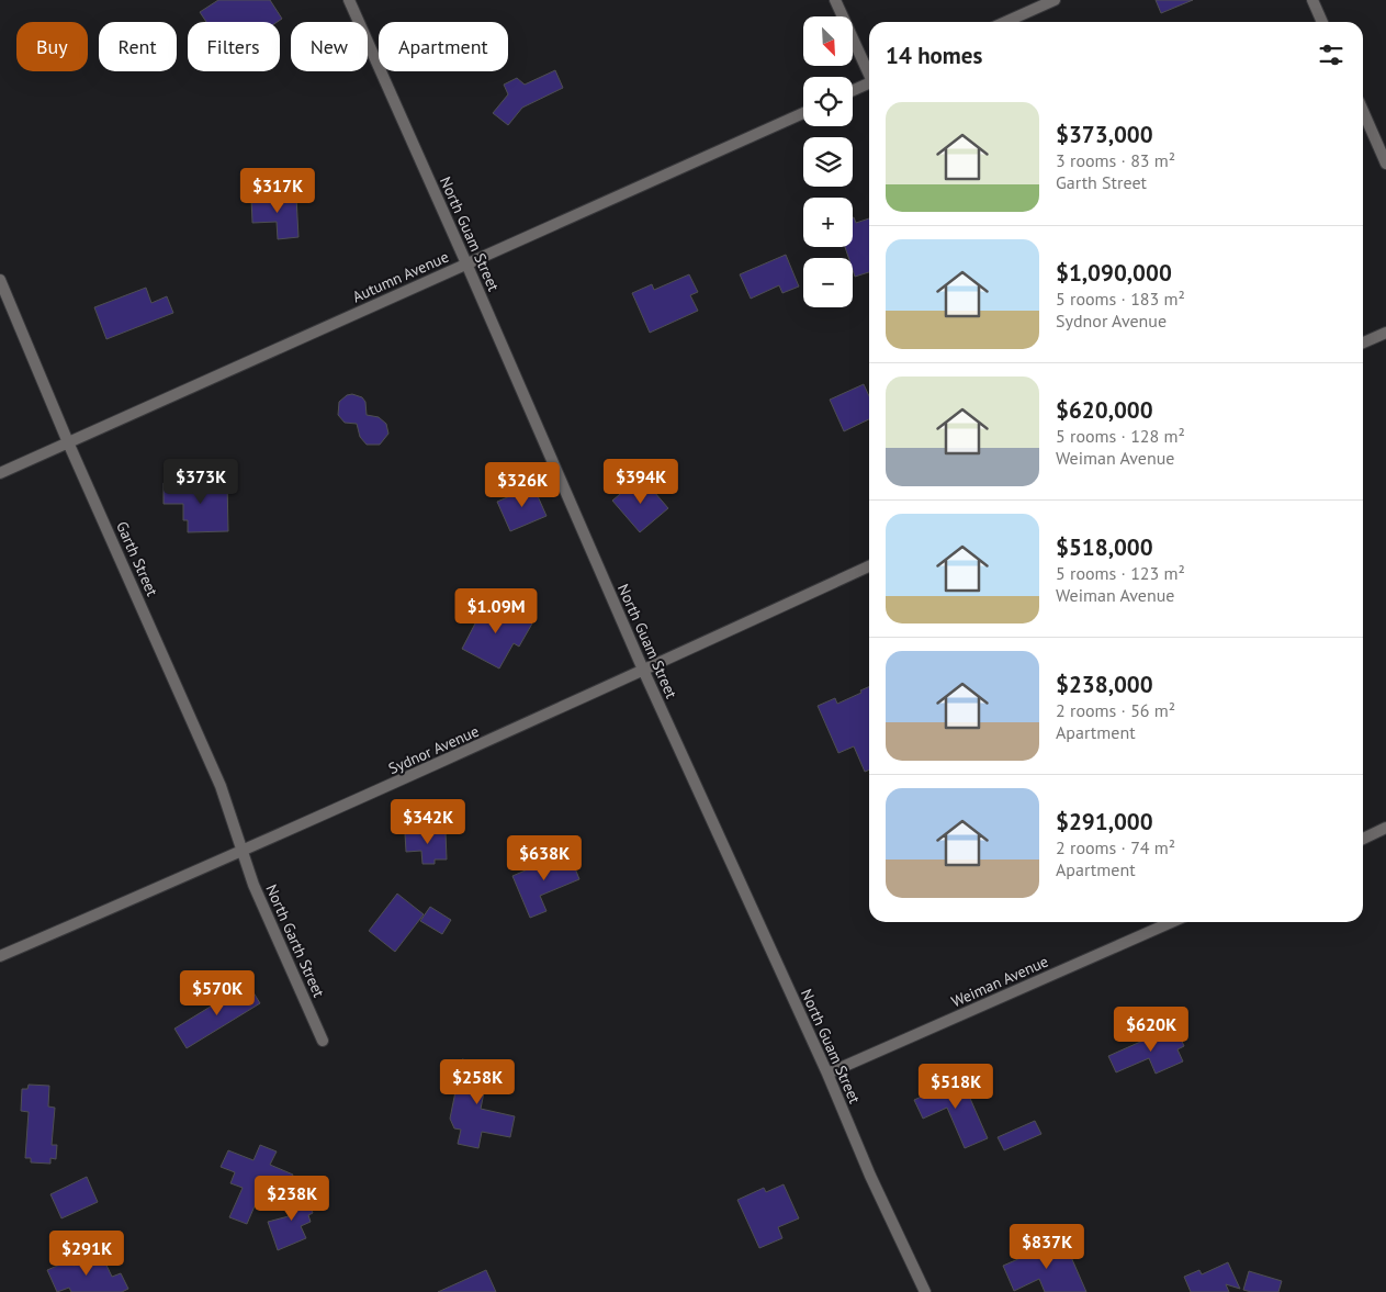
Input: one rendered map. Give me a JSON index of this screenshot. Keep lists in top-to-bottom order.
{
  "streets": {
    "street": [
      "North Guam Street",
      "Autumn Avenue",
      "Garth Street",
      "Sydnor Avenue",
      "North Garth Street",
      "Weiman Avenue"
    ]
  },
  "crossings": [
    ["North Guam Street", "Autumn Avenue"],
    ["North Guam Street", "Sydnor Avenue"],
    ["North Guam Street", "Weiman Avenue"],
    ["Autumn Avenue", "Garth Street"],
    ["Garth Street", "Sydnor Avenue"],
    ["Garth Street", "North Garth Street"],
    ["Sydnor Avenue", "North Garth Street"]
  ],
  "north": "bottom right",
  "page": {
    "map_buttons": ["+", "−"],
    "chip": [
      "Buy",
      "Rent",
      "Filters",
      "New",
      "Apartment"
    ],
    "heading": "14 homes",
    "list": [
      {
        "name": "$373,000",
        "note": "3 rooms · 83 m² · Garth Street"
      },
      {
        "name": "$1,090,000",
        "note": "5 rooms · 183 m² · Sydnor Avenue"
      },
      {
        "name": "$620,000",
        "note": "5 rooms · 128 m² · Weiman Avenue"
      },
      {
        "name": "$518,000",
        "note": "5 rooms · 123 m² · Weiman Avenue"
      },
      {
        "name": "$238,000",
        "note": "2 rooms · 56 m² · Apartment"
      },
      {
        "name": "$291,000",
        "note": "2 rooms · 74 m² · Apartment"
      }
    ],
    "price": [
      "$317K",
      "$373K",
      "$394K",
      "$326K",
      "$1.09M",
      "$342K",
      "$638K",
      "$570K",
      "$620K",
      "$258K",
      "$518K",
      "$238K",
      "$837K",
      "$291K"
    ]
  }
}
